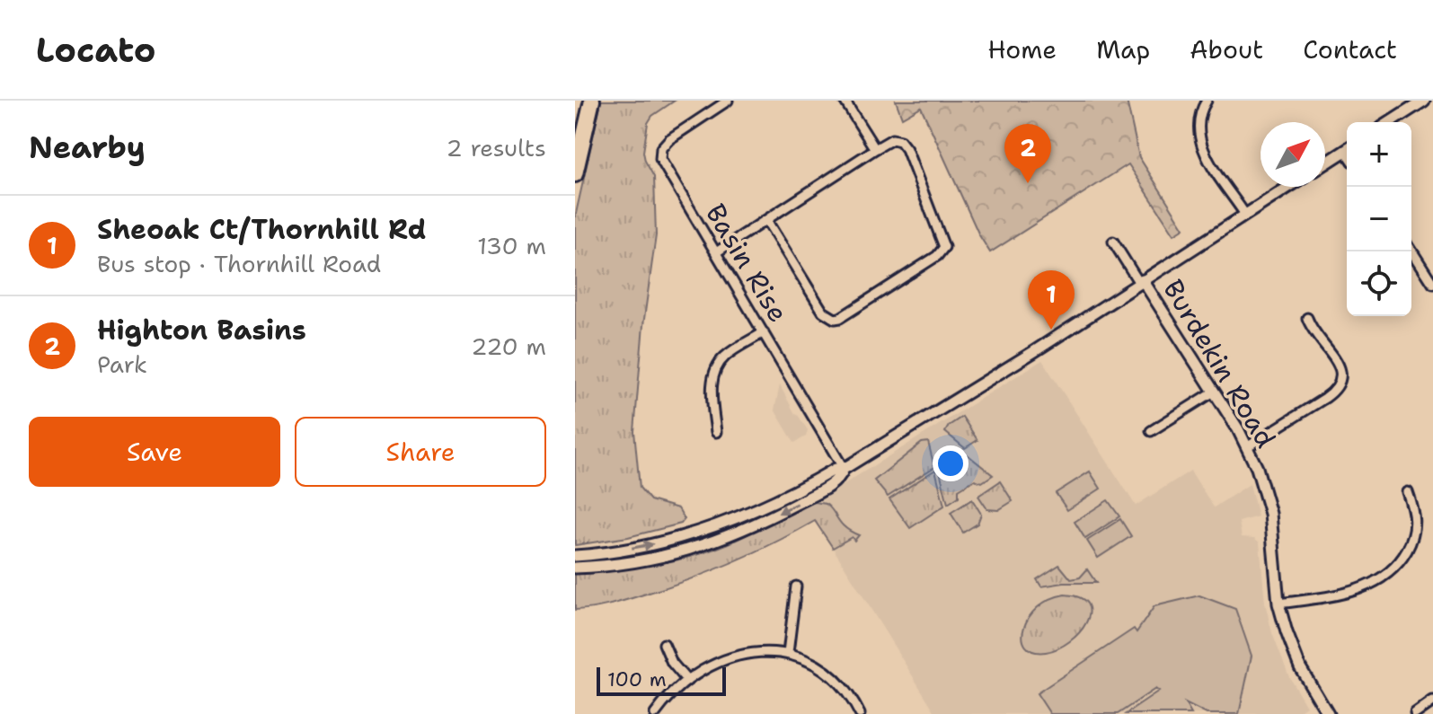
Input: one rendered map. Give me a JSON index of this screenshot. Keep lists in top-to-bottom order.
{
  "streets": {
    "street": ["Basin Rise", "Burdekin Road"]
  },
  "scale_bar": "100 m",
  "north": "top right",
  "page": {
    "header": "Locato",
    "nav": [
      "Home",
      "Map",
      "About",
      "Contact"
    ],
    "heading": ["Nearby", "2 results"],
    "map_buttons": ["+", "−"],
    "pins": ["2", "1"],
    "list": [
      {
        "mark": "1",
        "name": "Sheoak Ct/Thornhill Rd",
        "note": "Bus stop · Thornhill Road",
        "value": "130 m"
      },
      {
        "mark": "2",
        "name": "Highton Basins",
        "note": "Park",
        "value": "220 m"
      }
    ],
    "buttons": ["Save", "Share"],
    "scale": "100 m"
  }
}
